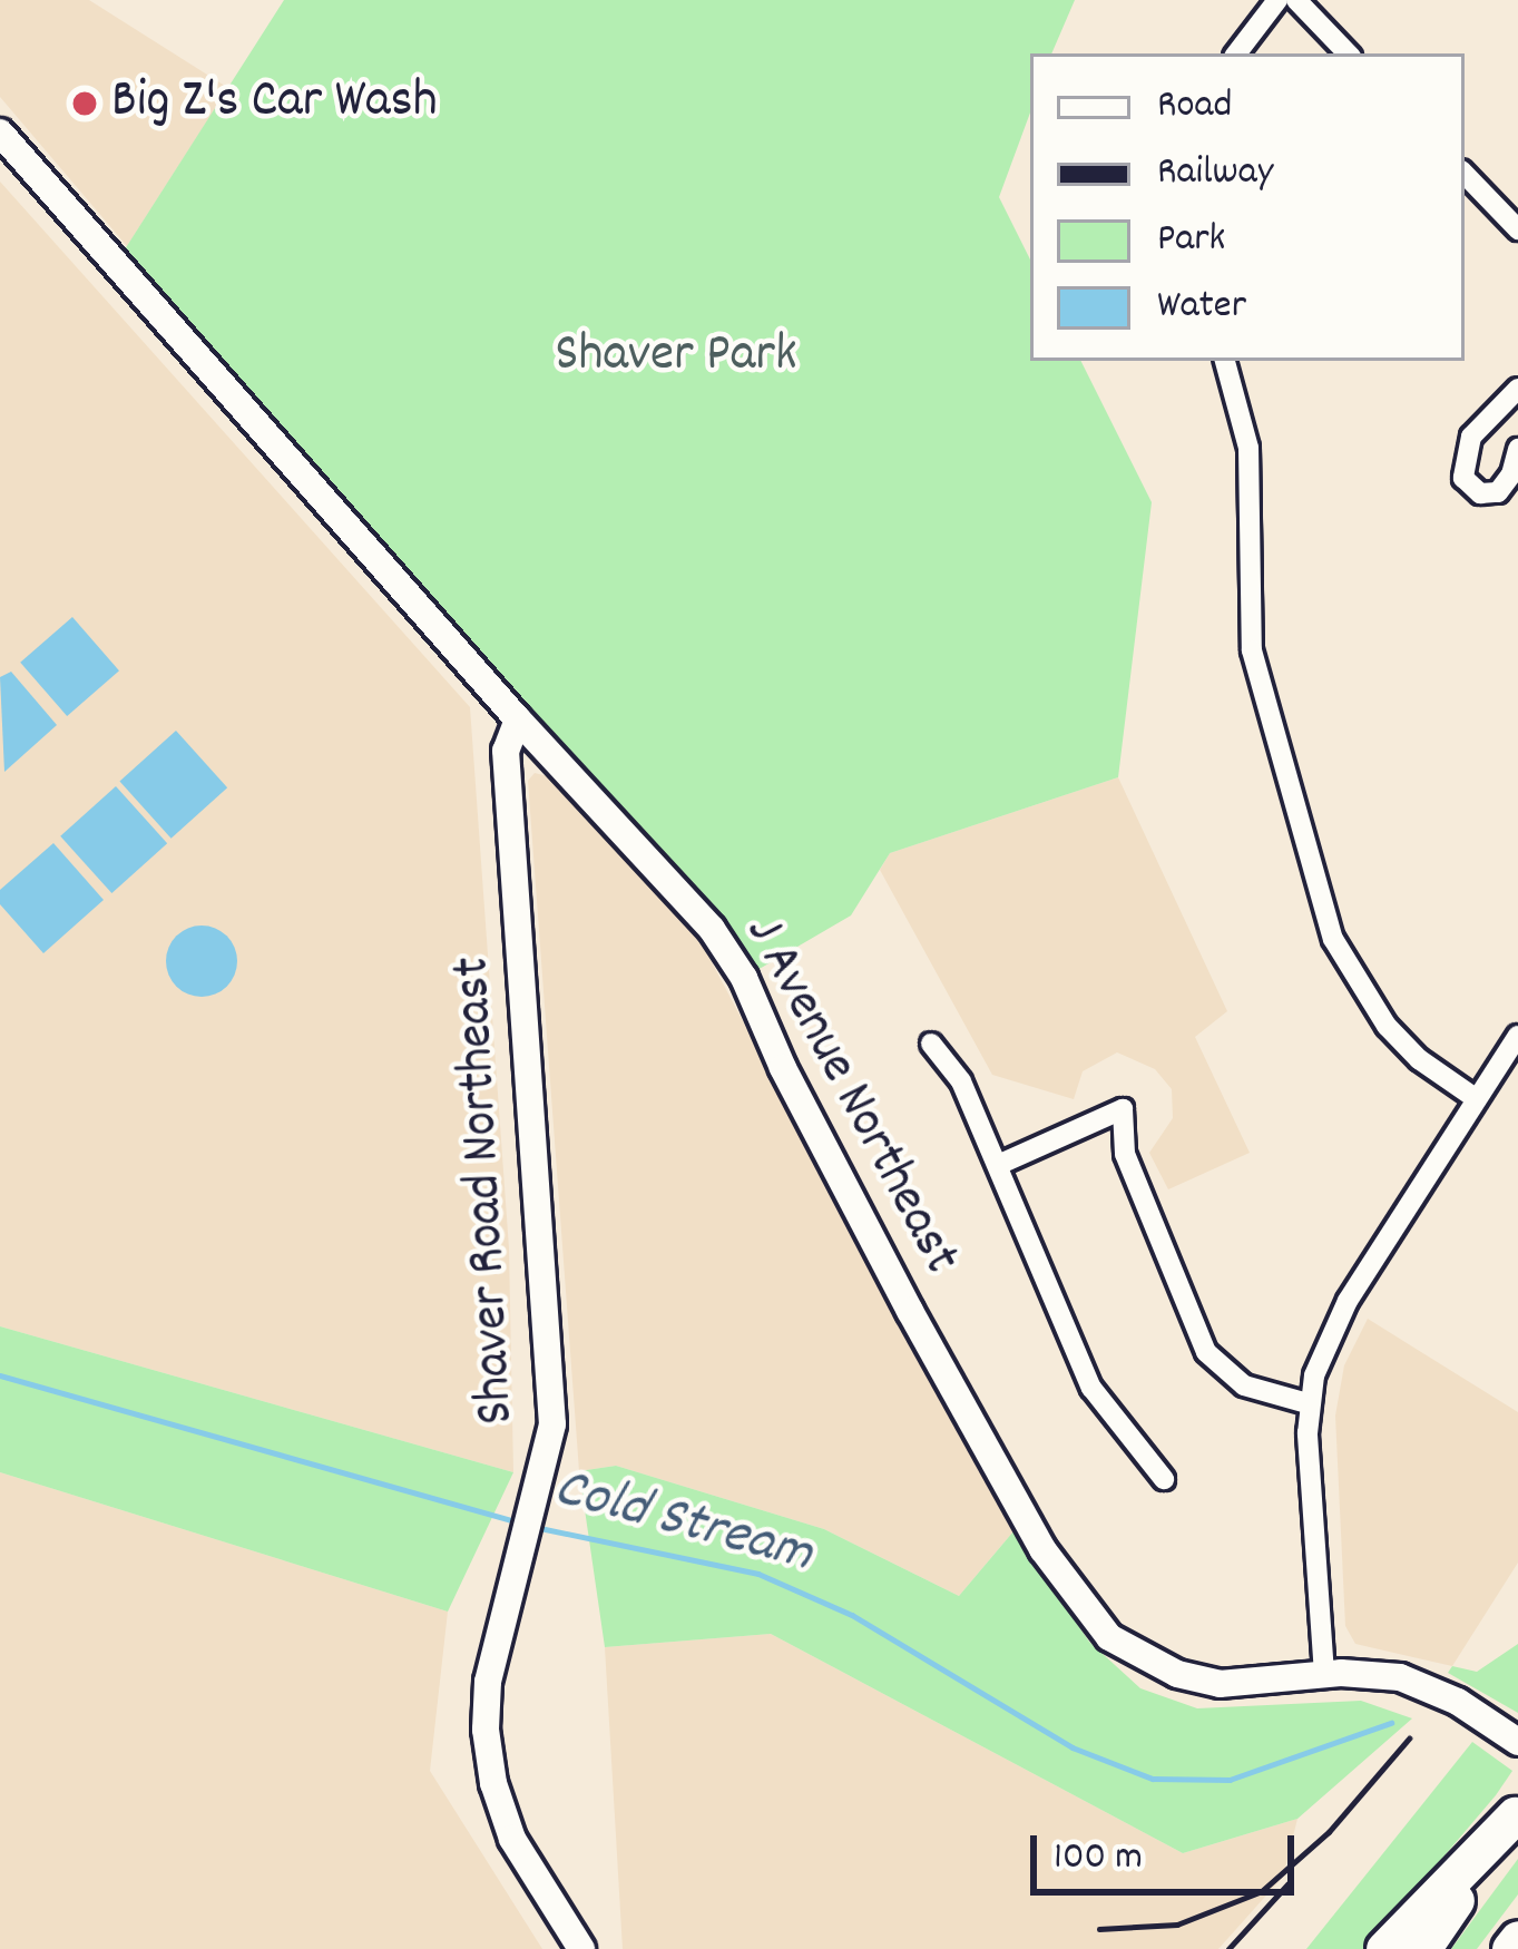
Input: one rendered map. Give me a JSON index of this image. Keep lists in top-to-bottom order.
{
  "streets": {
    "street": ["J Avenue Northeast", "Shaver Road Northeast"]
  },
  "crossings": [
    ["J Avenue Northeast", "Shaver Road Northeast"]
  ],
  "water": ["Cold Stream"],
  "parks": ["Shaver Park"],
  "places": ["Big Z's Car Wash"],
  "legend": [
    "Road",
    "Railway",
    "Park",
    "Water"
  ],
  "scale_bar": "100 m"
}
